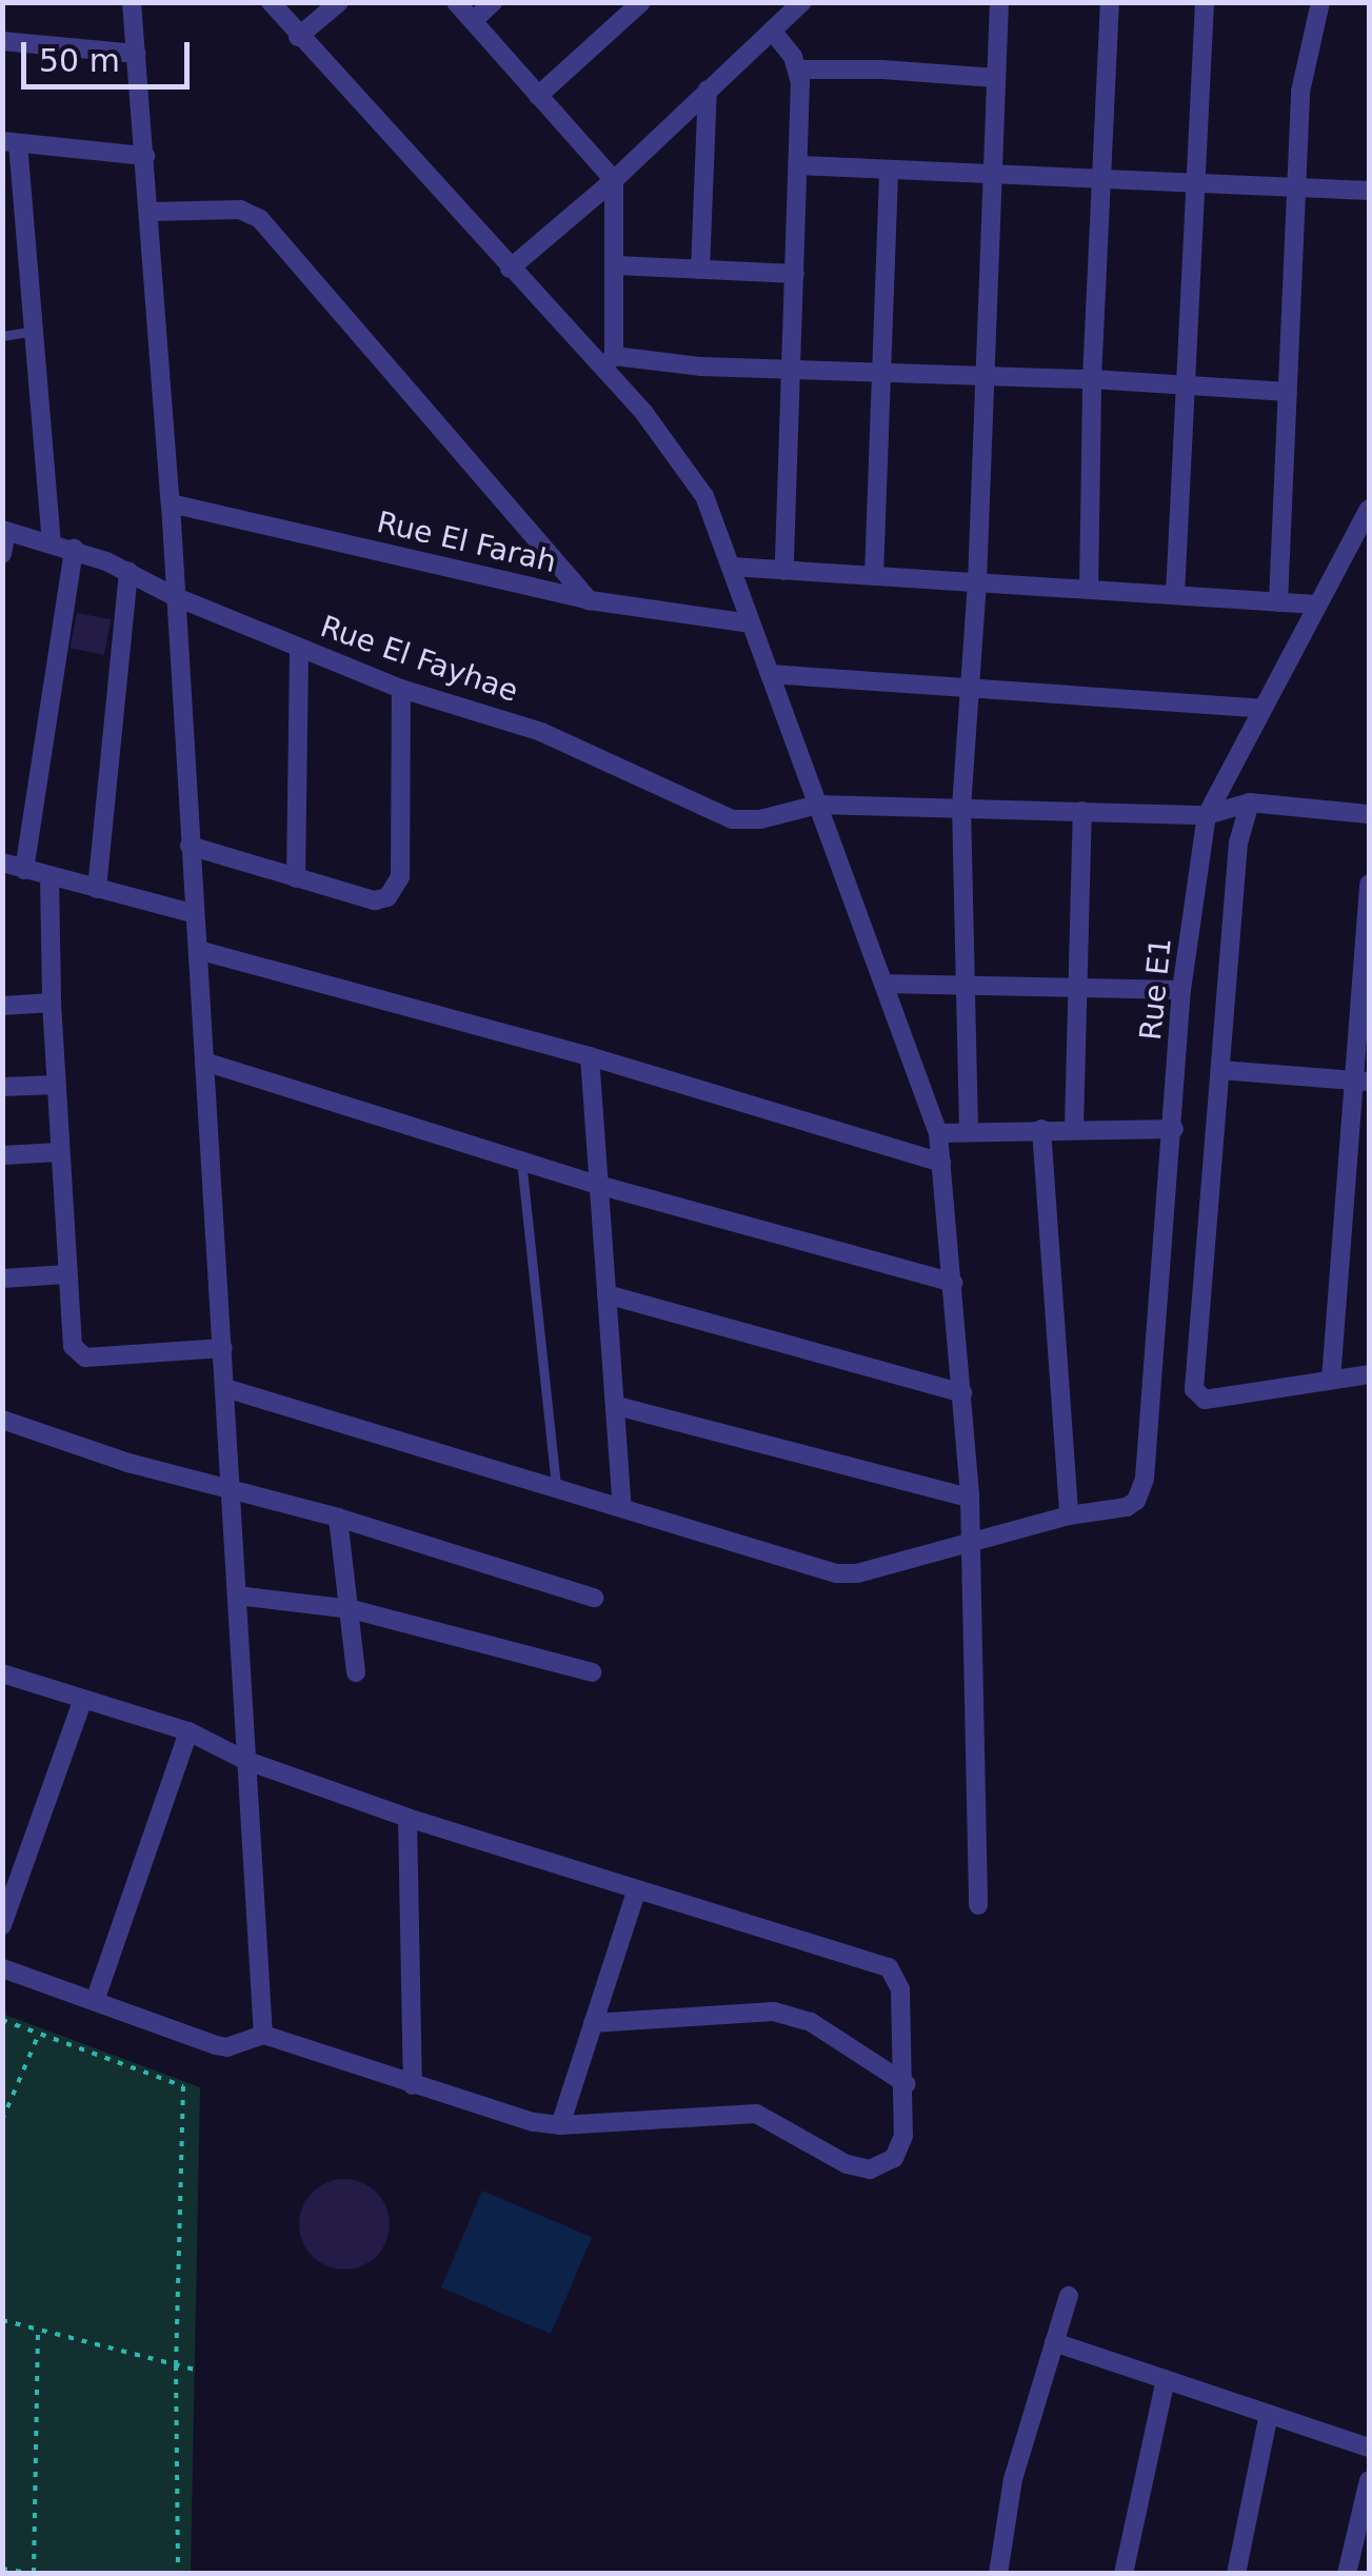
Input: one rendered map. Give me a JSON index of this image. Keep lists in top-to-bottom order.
{
  "streets": {
    "street": ["Rue El Farah", "Rue El Fayhae", "Rue E1"]
  },
  "crossings": [
    ["Rue El Fayhae", "Rue E1"]
  ],
  "scale_bar": "50 m"
}
